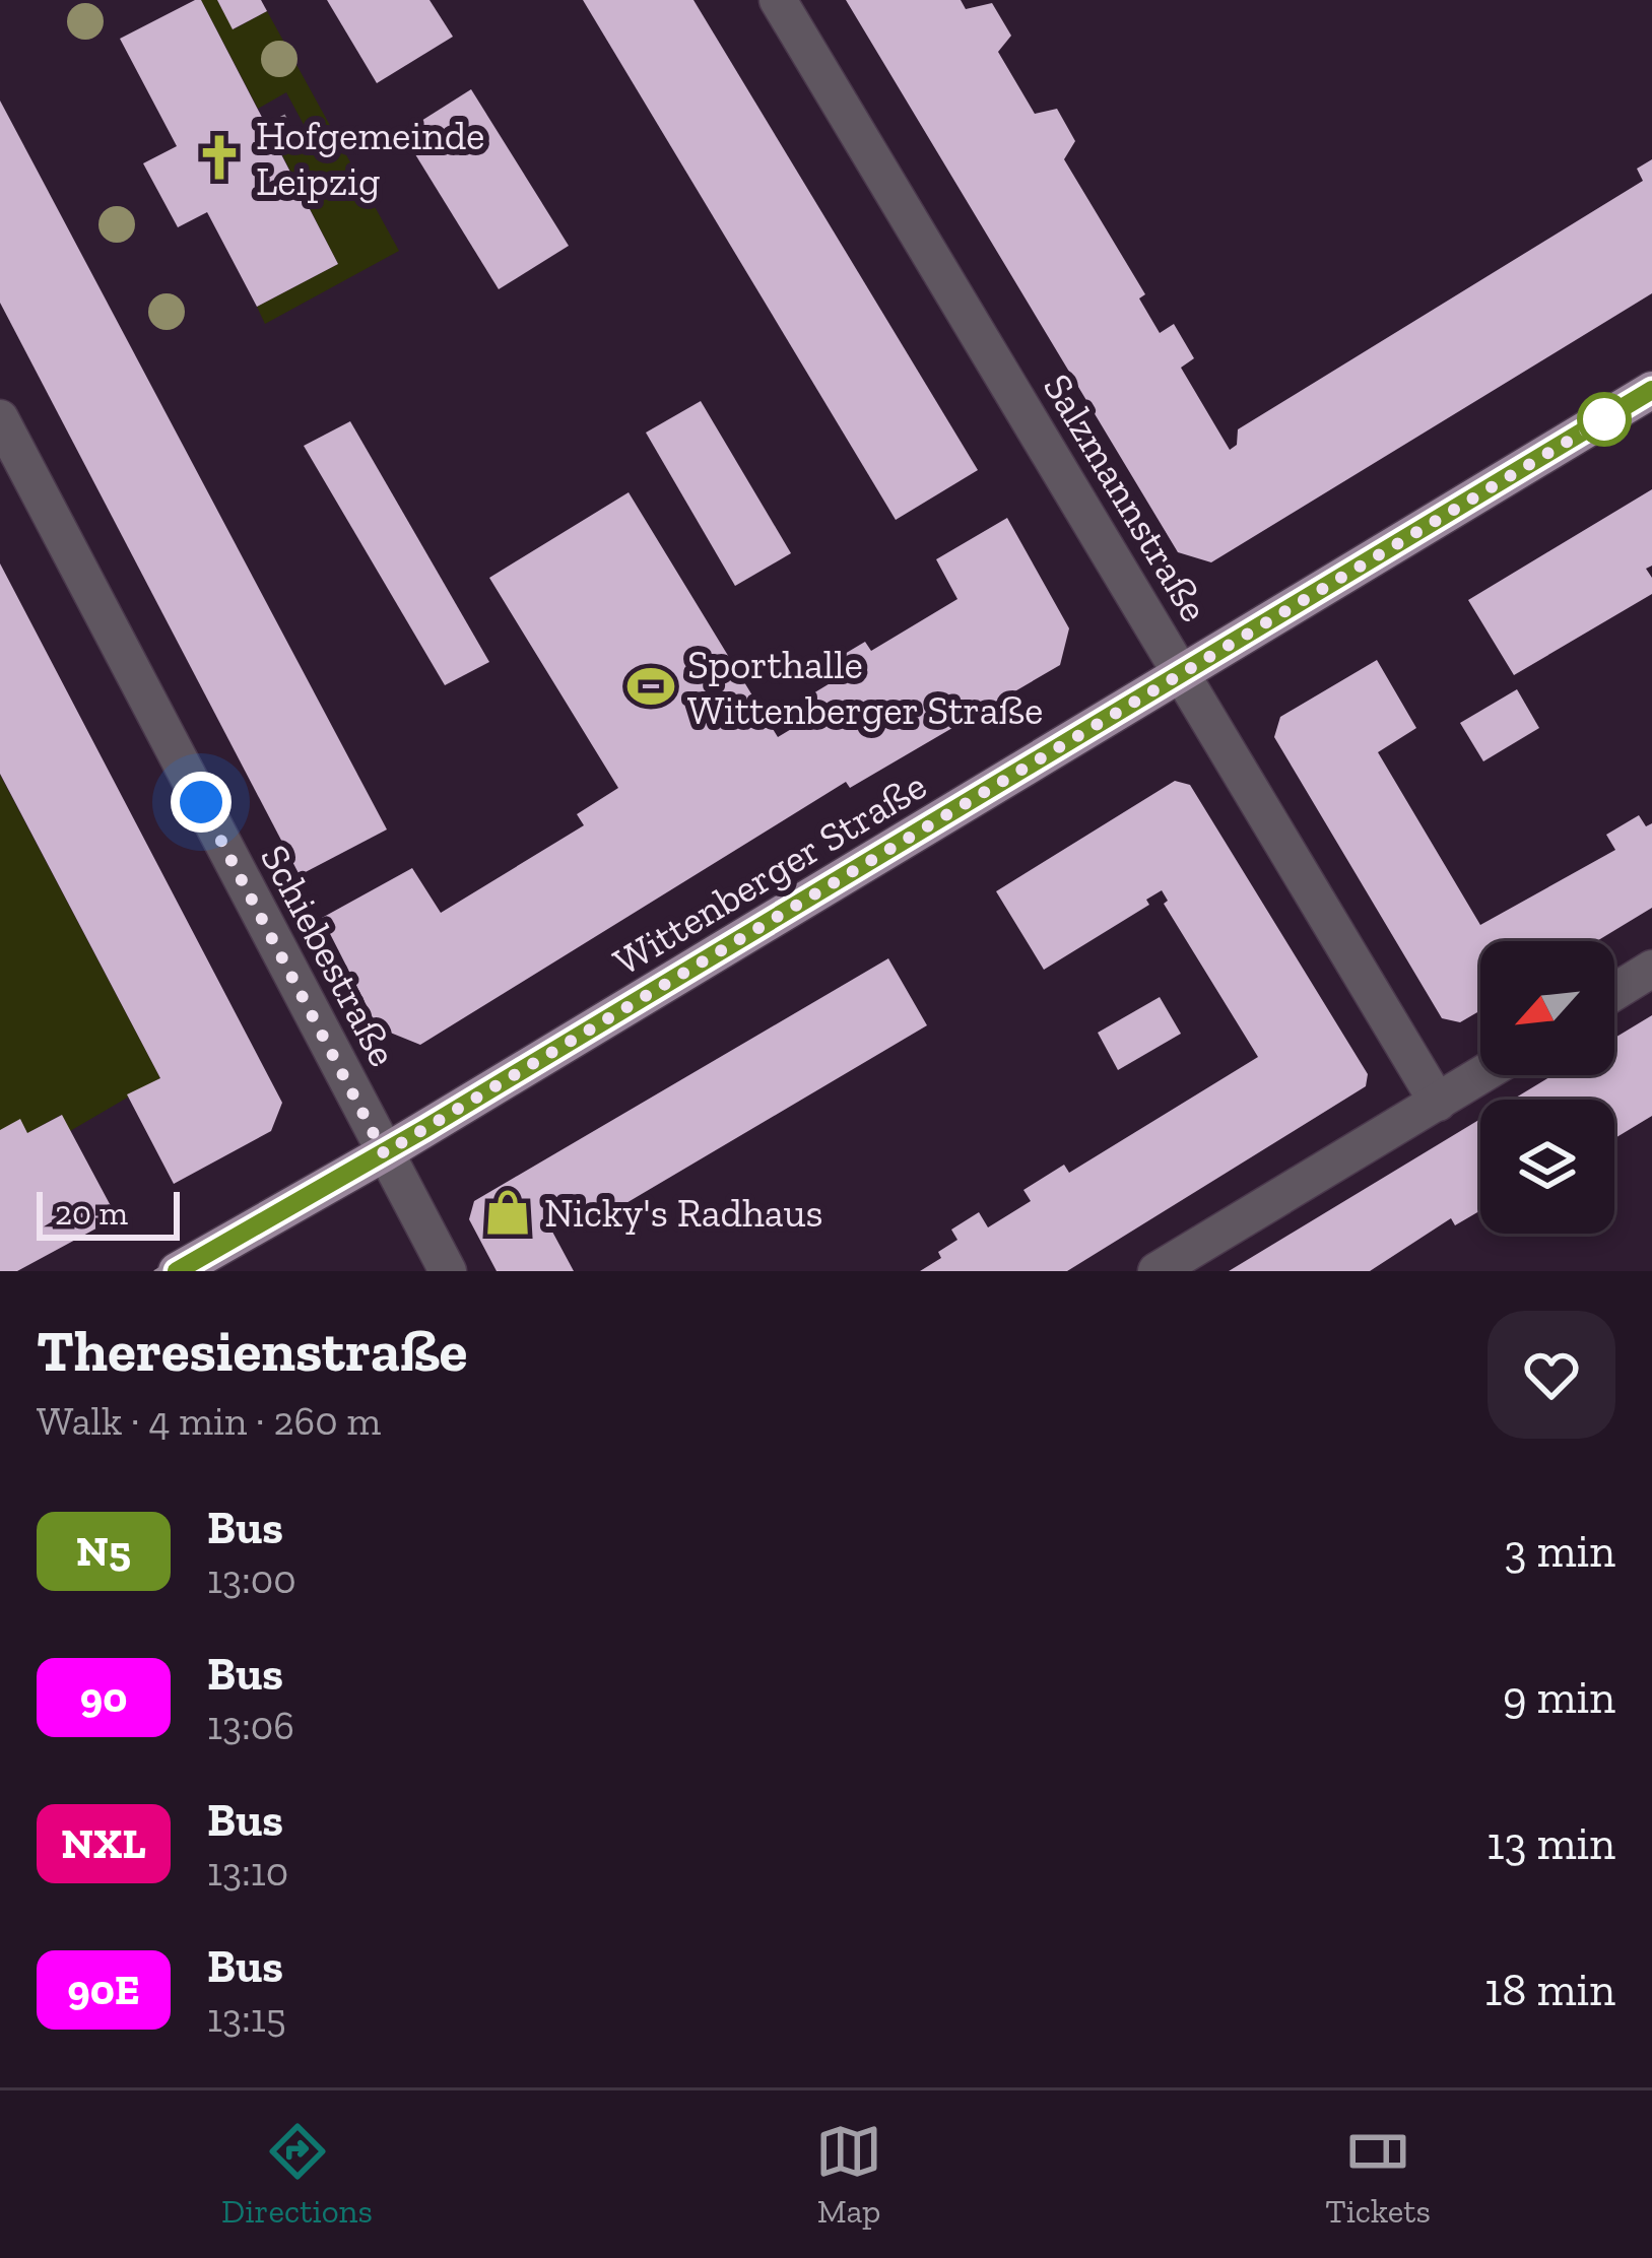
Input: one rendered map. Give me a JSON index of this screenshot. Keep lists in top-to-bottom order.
{
  "streets": {
    "main road": ["Wittenberger Straße"],
    "street": ["Salzmannstraße", "Schiebestraße"]
  },
  "crossings": [
    ["Salzmannstraße", "Wittenberger Straße"],
    ["Wittenberger Straße", "Schiebestraße"]
  ],
  "places": {
    "church": ["Hofgemeinde Leipzig"],
    "sports": ["Sporthalle Wittenberger Straße"],
    "shop": ["Nicky's Radhaus"]
  },
  "lines": ["bus line N5"],
  "scale_bar": "20 m",
  "north": "bottom left",
  "page": {
    "scale": "20 m",
    "heading": ["Theresienstraße", "Walk · 4 min · 260 m"],
    "list": [
      {
        "mark": "N5",
        "name": "Bus",
        "note": "13:00",
        "value": "3 min"
      },
      {
        "mark": "90",
        "name": "Bus",
        "note": "13:06",
        "value": "9 min"
      },
      {
        "mark": "NXL",
        "name": "Bus",
        "note": "13:10",
        "value": "13 min"
      },
      {
        "mark": "90E",
        "name": "Bus",
        "note": "13:15",
        "value": "18 min"
      }
    ],
    "tabs": ["Directions", "Map", "Tickets"]
  }
}
